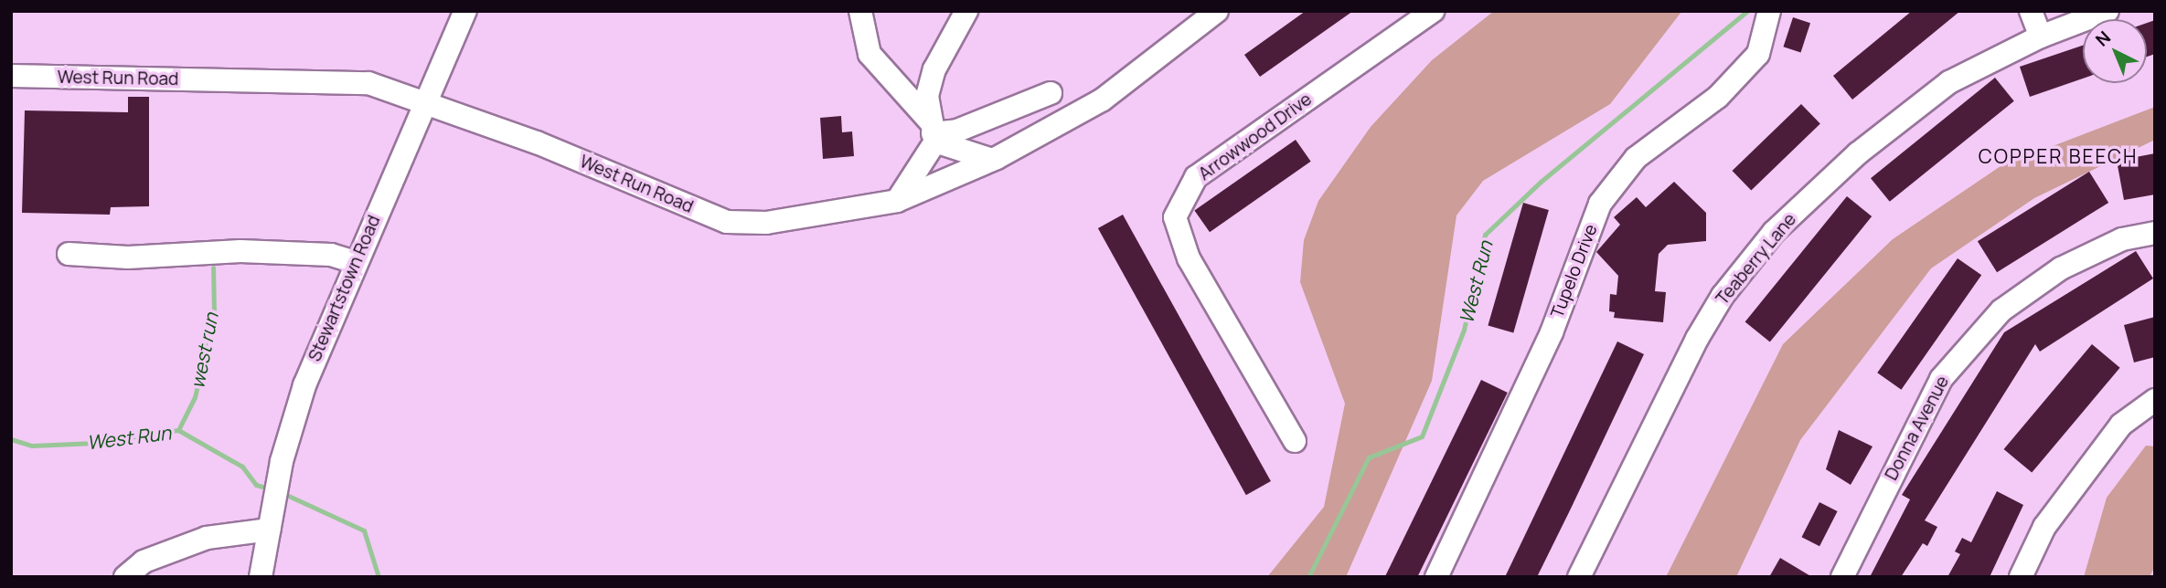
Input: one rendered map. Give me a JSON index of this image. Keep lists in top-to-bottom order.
{
  "streets": {
    "street": [
      "West Run Road",
      "Arrowwood Drive",
      "Teaberry Lane",
      "Tupelo Drive",
      "Stewartstown Road",
      "Donna Avenue"
    ]
  },
  "crossings": [
    ["West Run Road", "Stewartstown Road"]
  ],
  "districts": ["COPPER BEECH"],
  "water": ["West Run", "west run"],
  "north": "top left"
}
